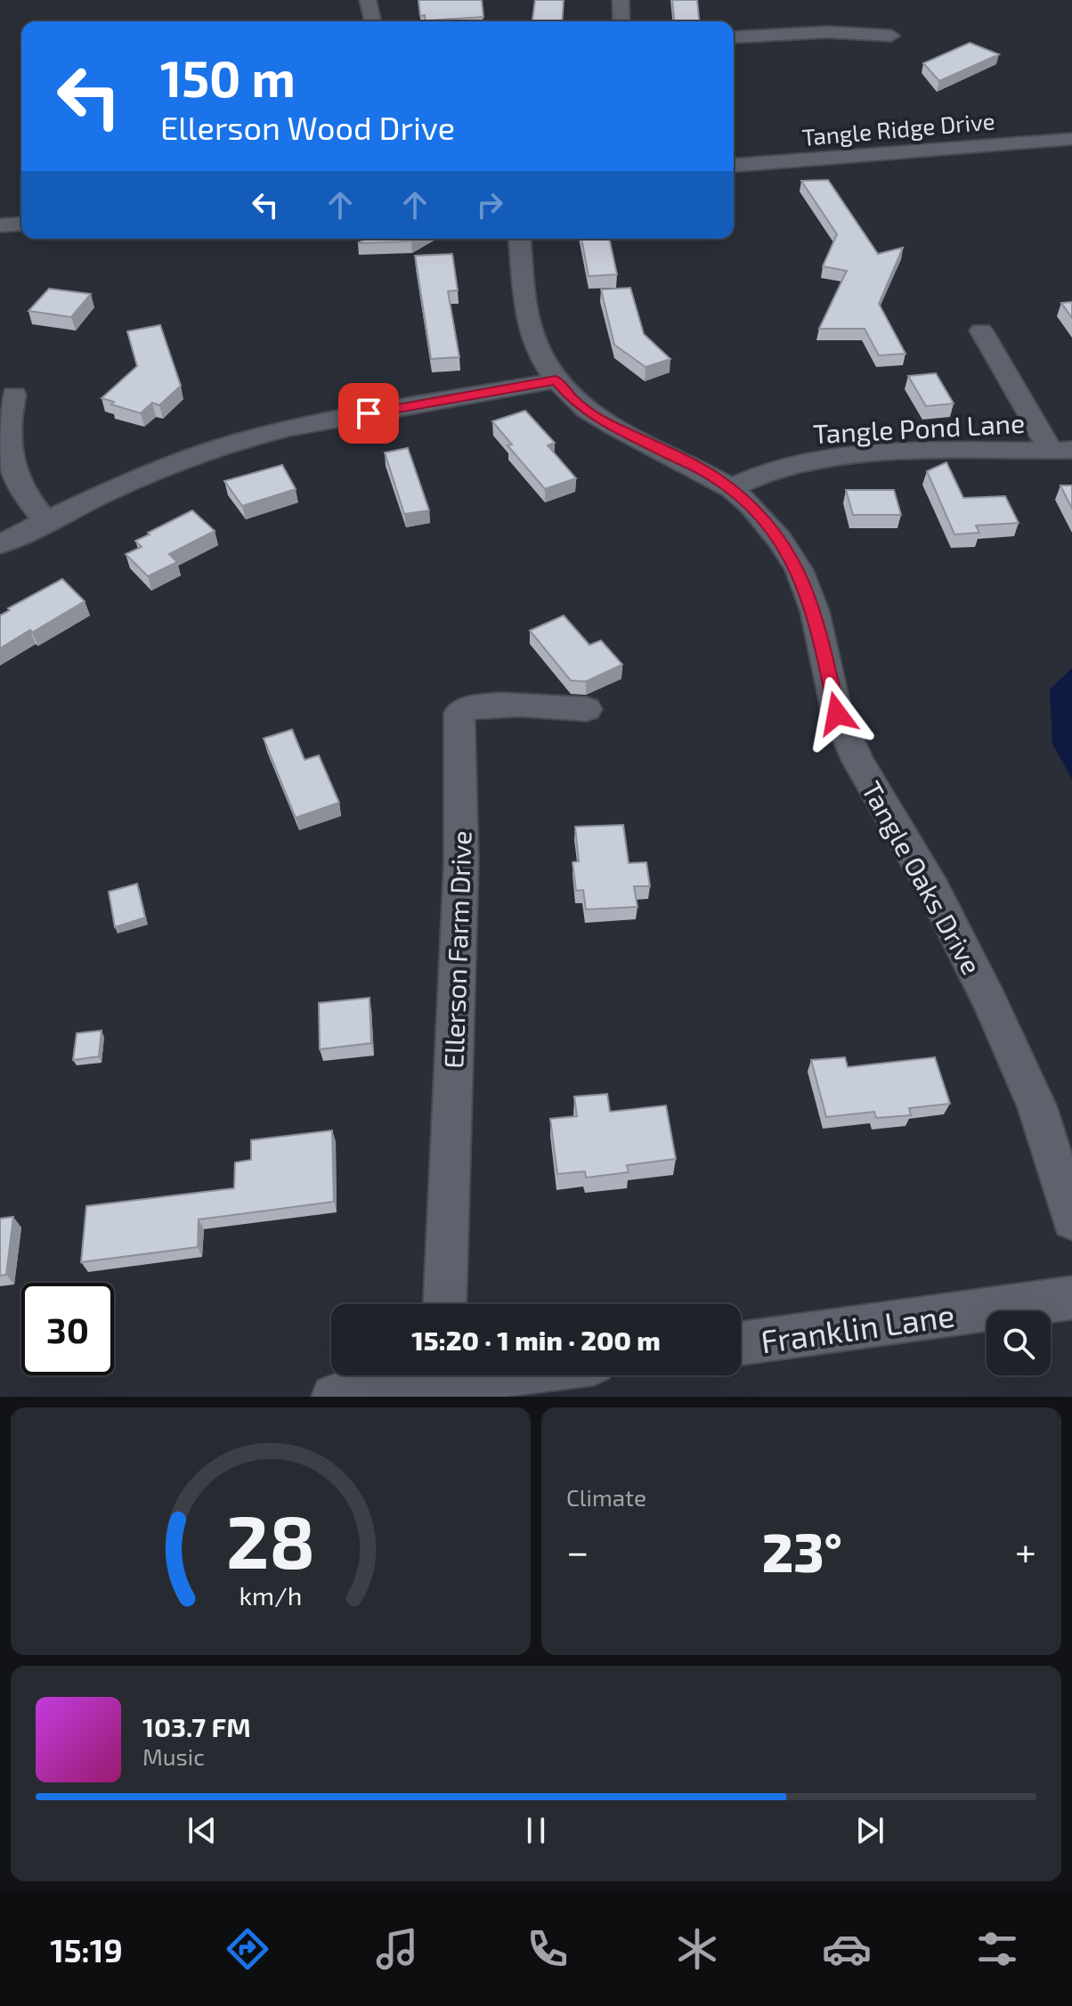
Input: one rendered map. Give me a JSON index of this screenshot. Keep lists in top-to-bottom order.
{
  "streets": {
    "street": [
      "Tangle Ridge Drive",
      "Tangle Pond Lane",
      "Tangle Oaks Drive",
      "Ellerson Farm Drive",
      "Franklin Lane"
    ]
  },
  "crossings": [
    ["Tangle Pond Lane", "Tangle Oaks Drive"]
  ],
  "page": {
    "turn": ["150 m", "Ellerson Wood Drive"],
    "limit": "30",
    "trip": "15:20 · 1 min · 200 m",
    "tile": "Climate",
    "heat": ["−", "23°", "+"],
    "song": ["103.7 FM", "Music"],
    "tabs": "15:19",
    "gauge": ["28", "km/h"]
  }
}
